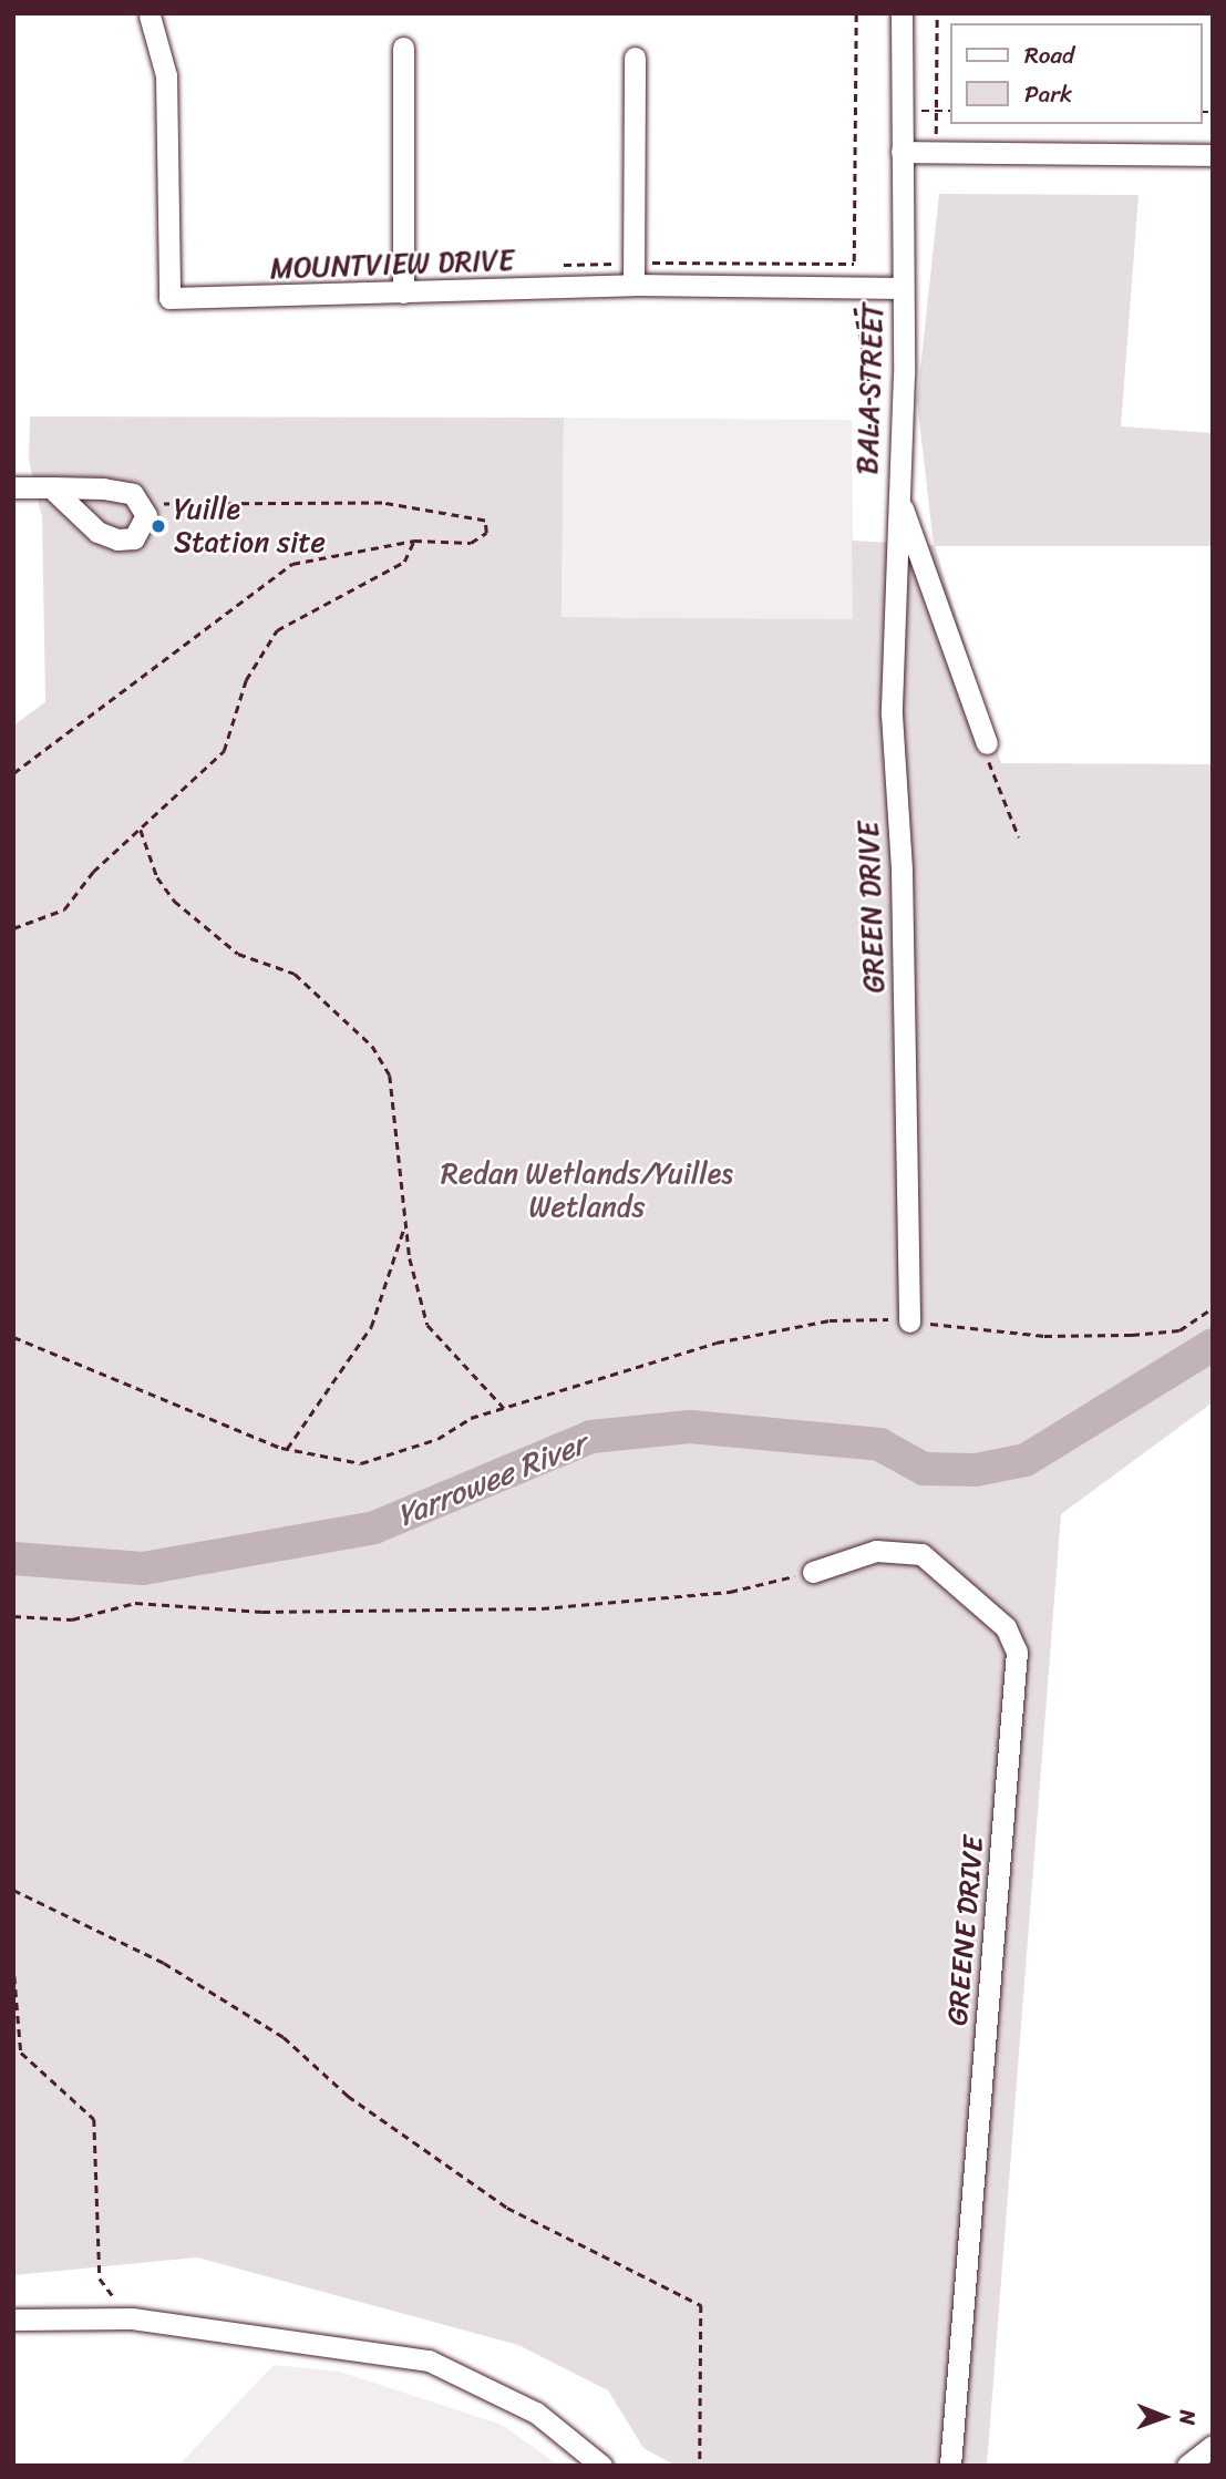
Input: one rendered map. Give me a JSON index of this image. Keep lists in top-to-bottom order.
{
  "streets": {
    "street": [
      "MOUNTVIEW DRIVE",
      "BALA STREET",
      "GREEN DRIVE",
      "GREENE DRIVE"
    ]
  },
  "crossings": [
    ["MOUNTVIEW DRIVE", "BALA STREET"],
    ["BALA STREET", "GREEN DRIVE"]
  ],
  "water": ["Yarrowee River"],
  "parks": ["Redan Wetlands/Yuilles Wetlands"],
  "places": ["Yuille Station site"],
  "legend": ["Road", "Park"],
  "north": "right"
}
